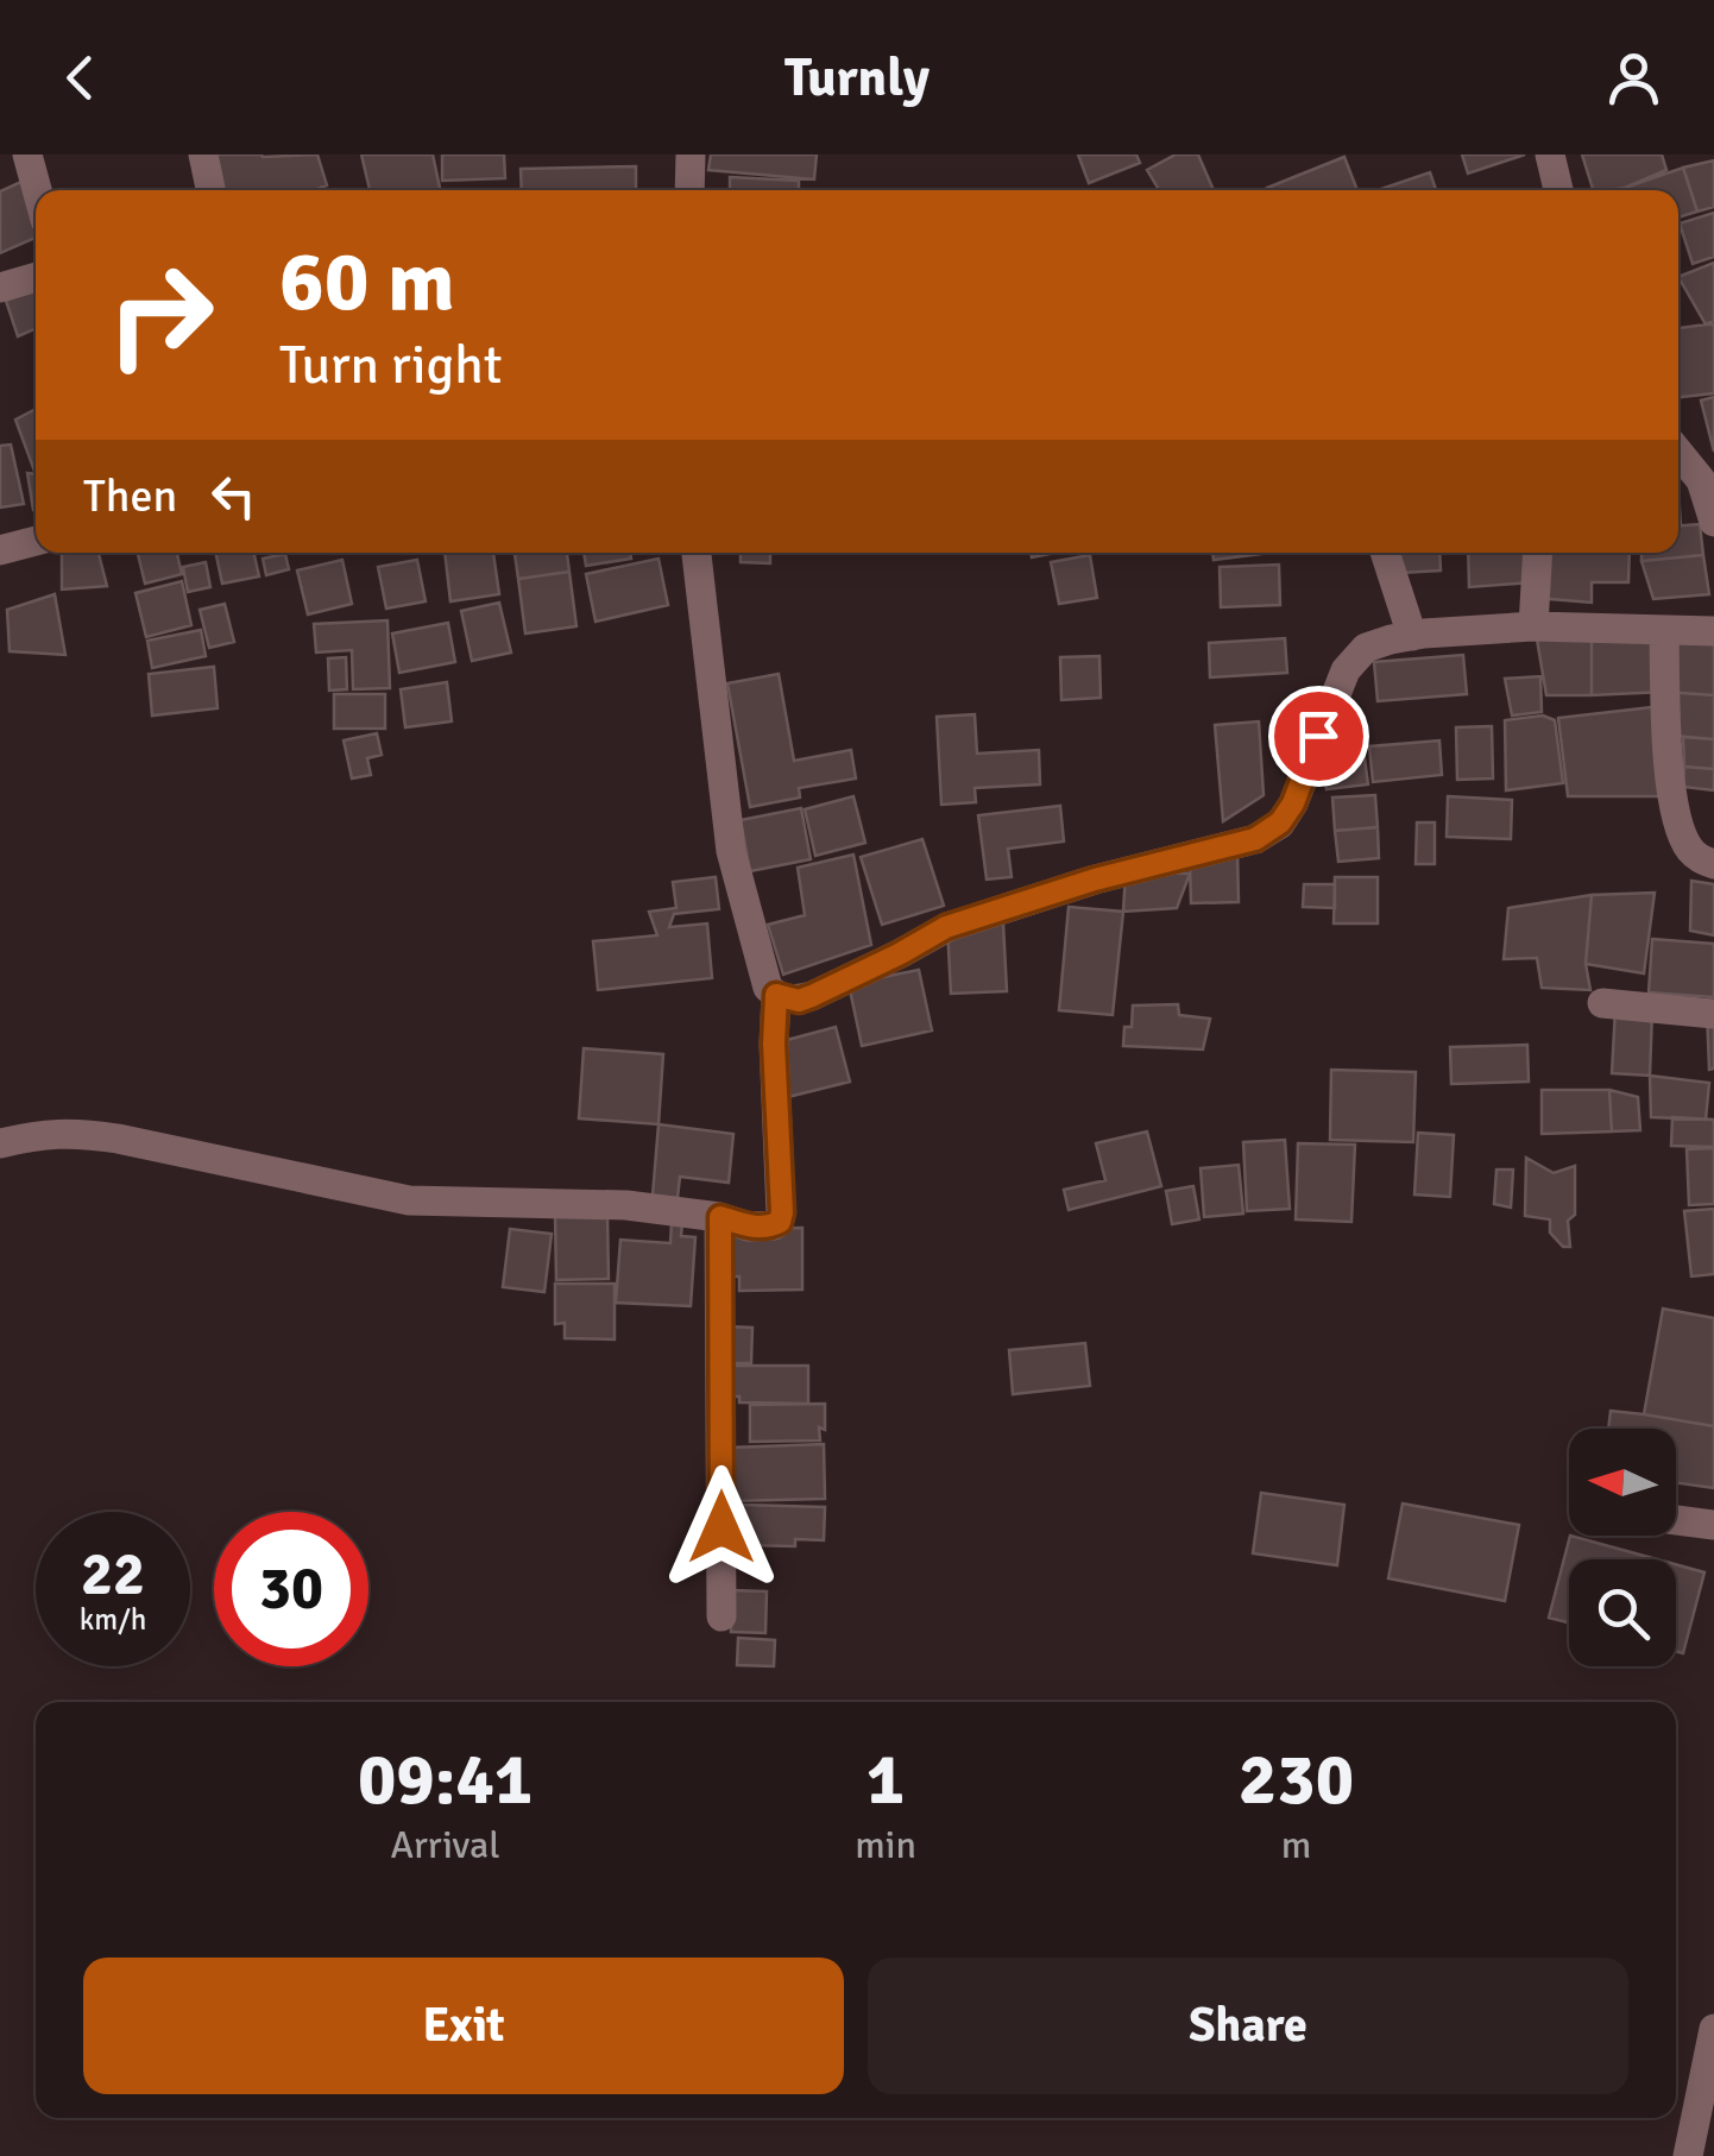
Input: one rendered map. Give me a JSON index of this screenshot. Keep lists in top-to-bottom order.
{
  "north": "left",
  "page": {
    "header": "Turnly",
    "turn": ["60 m", "Turn right"],
    "then": "Then",
    "speed": "22 km/h",
    "limit": "30",
    "eta": [
      "09:41",
      "Arrival",
      "1",
      "min",
      "230",
      "m"
    ],
    "buttons": ["Exit", "Share"]
  }
}
